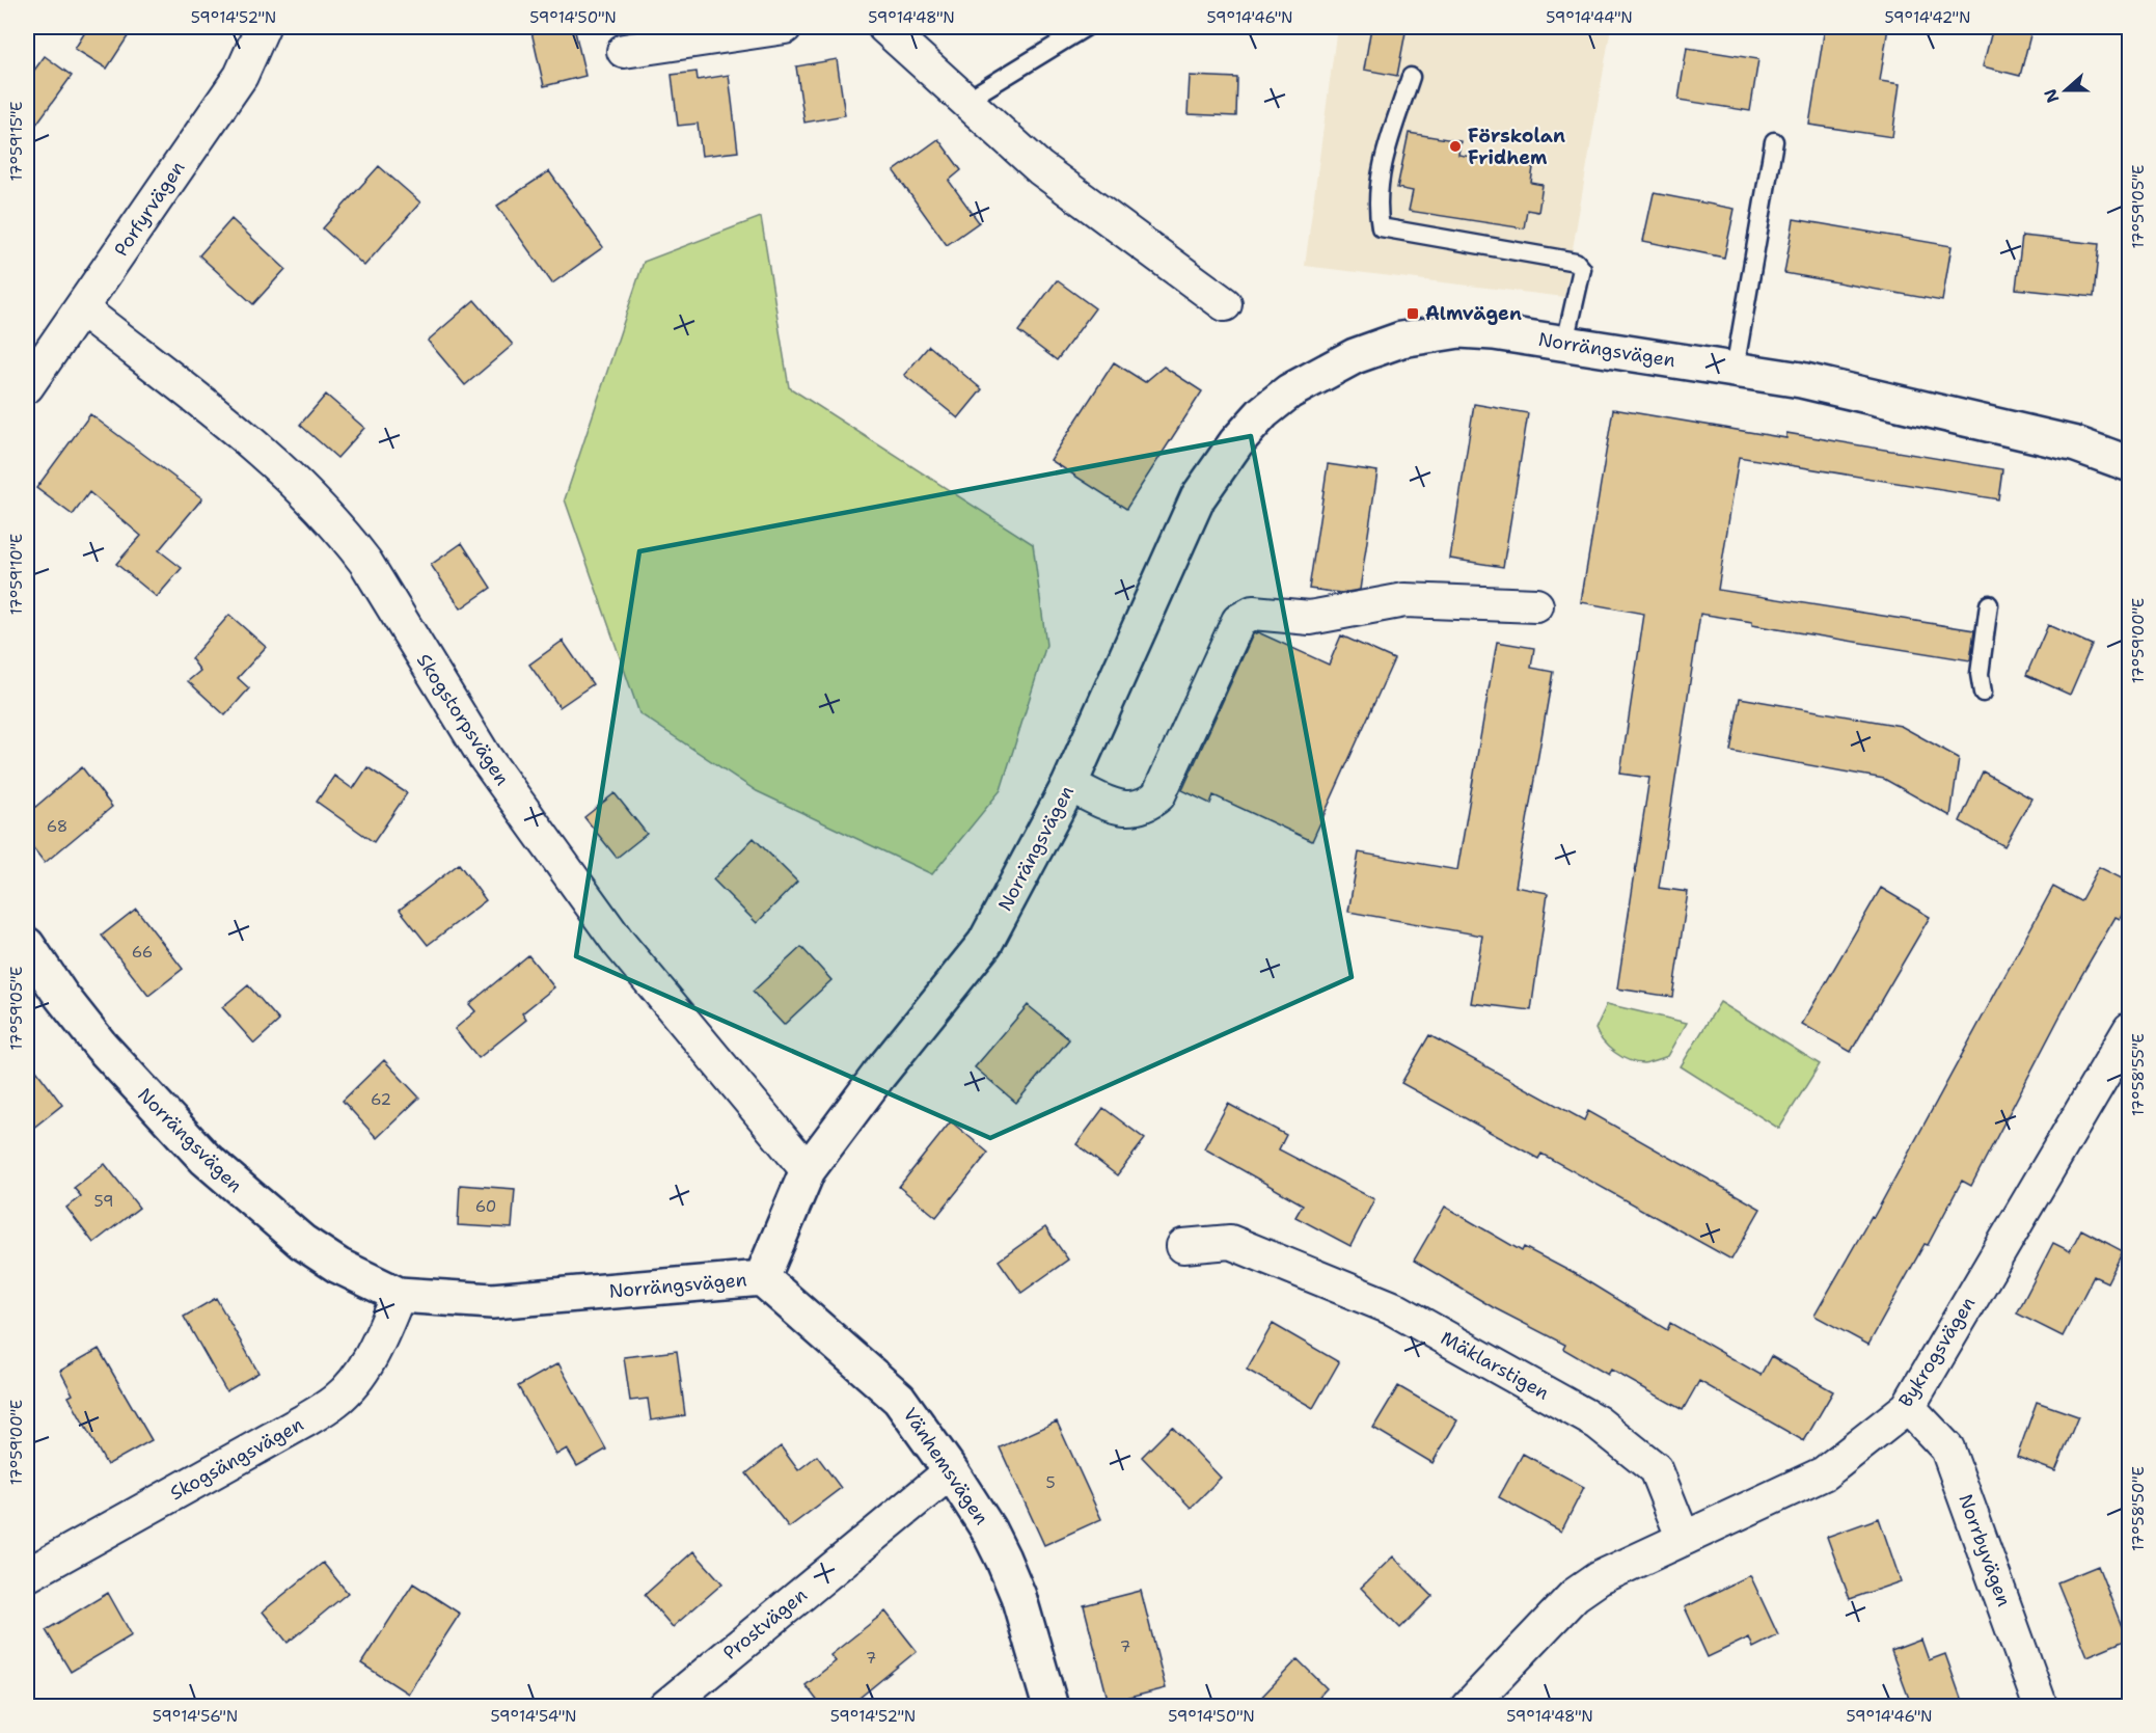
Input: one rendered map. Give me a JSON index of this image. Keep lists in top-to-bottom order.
{
  "streets": {
    "street": [
      "Porfyrvägen",
      "Norrängsvägen",
      "Skogstorpsvägen",
      "Bykrogsvägen",
      "Mäklarstigen",
      "Skogsängsvägen",
      "Vänhemsvägen",
      "Norrbyvägen",
      "Prostvägen"
    ]
  },
  "crossings": [
    ["Porfyrvägen", "Skogstorpsvägen"],
    ["Norrängsvägen", "Skogstorpsvägen"],
    ["Norrängsvägen", "Skogsängsvägen"],
    ["Norrängsvägen", "Vänhemsvägen"],
    ["Bykrogsvägen", "Mäklarstigen"],
    ["Bykrogsvägen", "Norrbyvägen"],
    ["Vänhemsvägen", "Prostvägen"]
  ],
  "places": {
    "other": ["Förskolan Fridhem"],
    "transit": ["Almvägen"]
  },
  "house_numbers": [
    "68",
    "66",
    "62",
    "59",
    "60",
    "5",
    "7",
    "7"
  ],
  "north": "left",
  "coordinates": [
    "59°14'52\"N",
    "59°14'50\"N",
    "59°14'48\"N",
    "59°14'46\"N",
    "59°14'44\"N",
    "59°14'42\"N",
    "17°59'15\"E",
    "17°59'05\"E",
    "17°59'10\"E",
    "17°59'00\"E",
    "17°58'55\"E",
    "17°58'50\"E",
    "59°14'56\"N",
    "59°14'54\"N"
  ]
}
